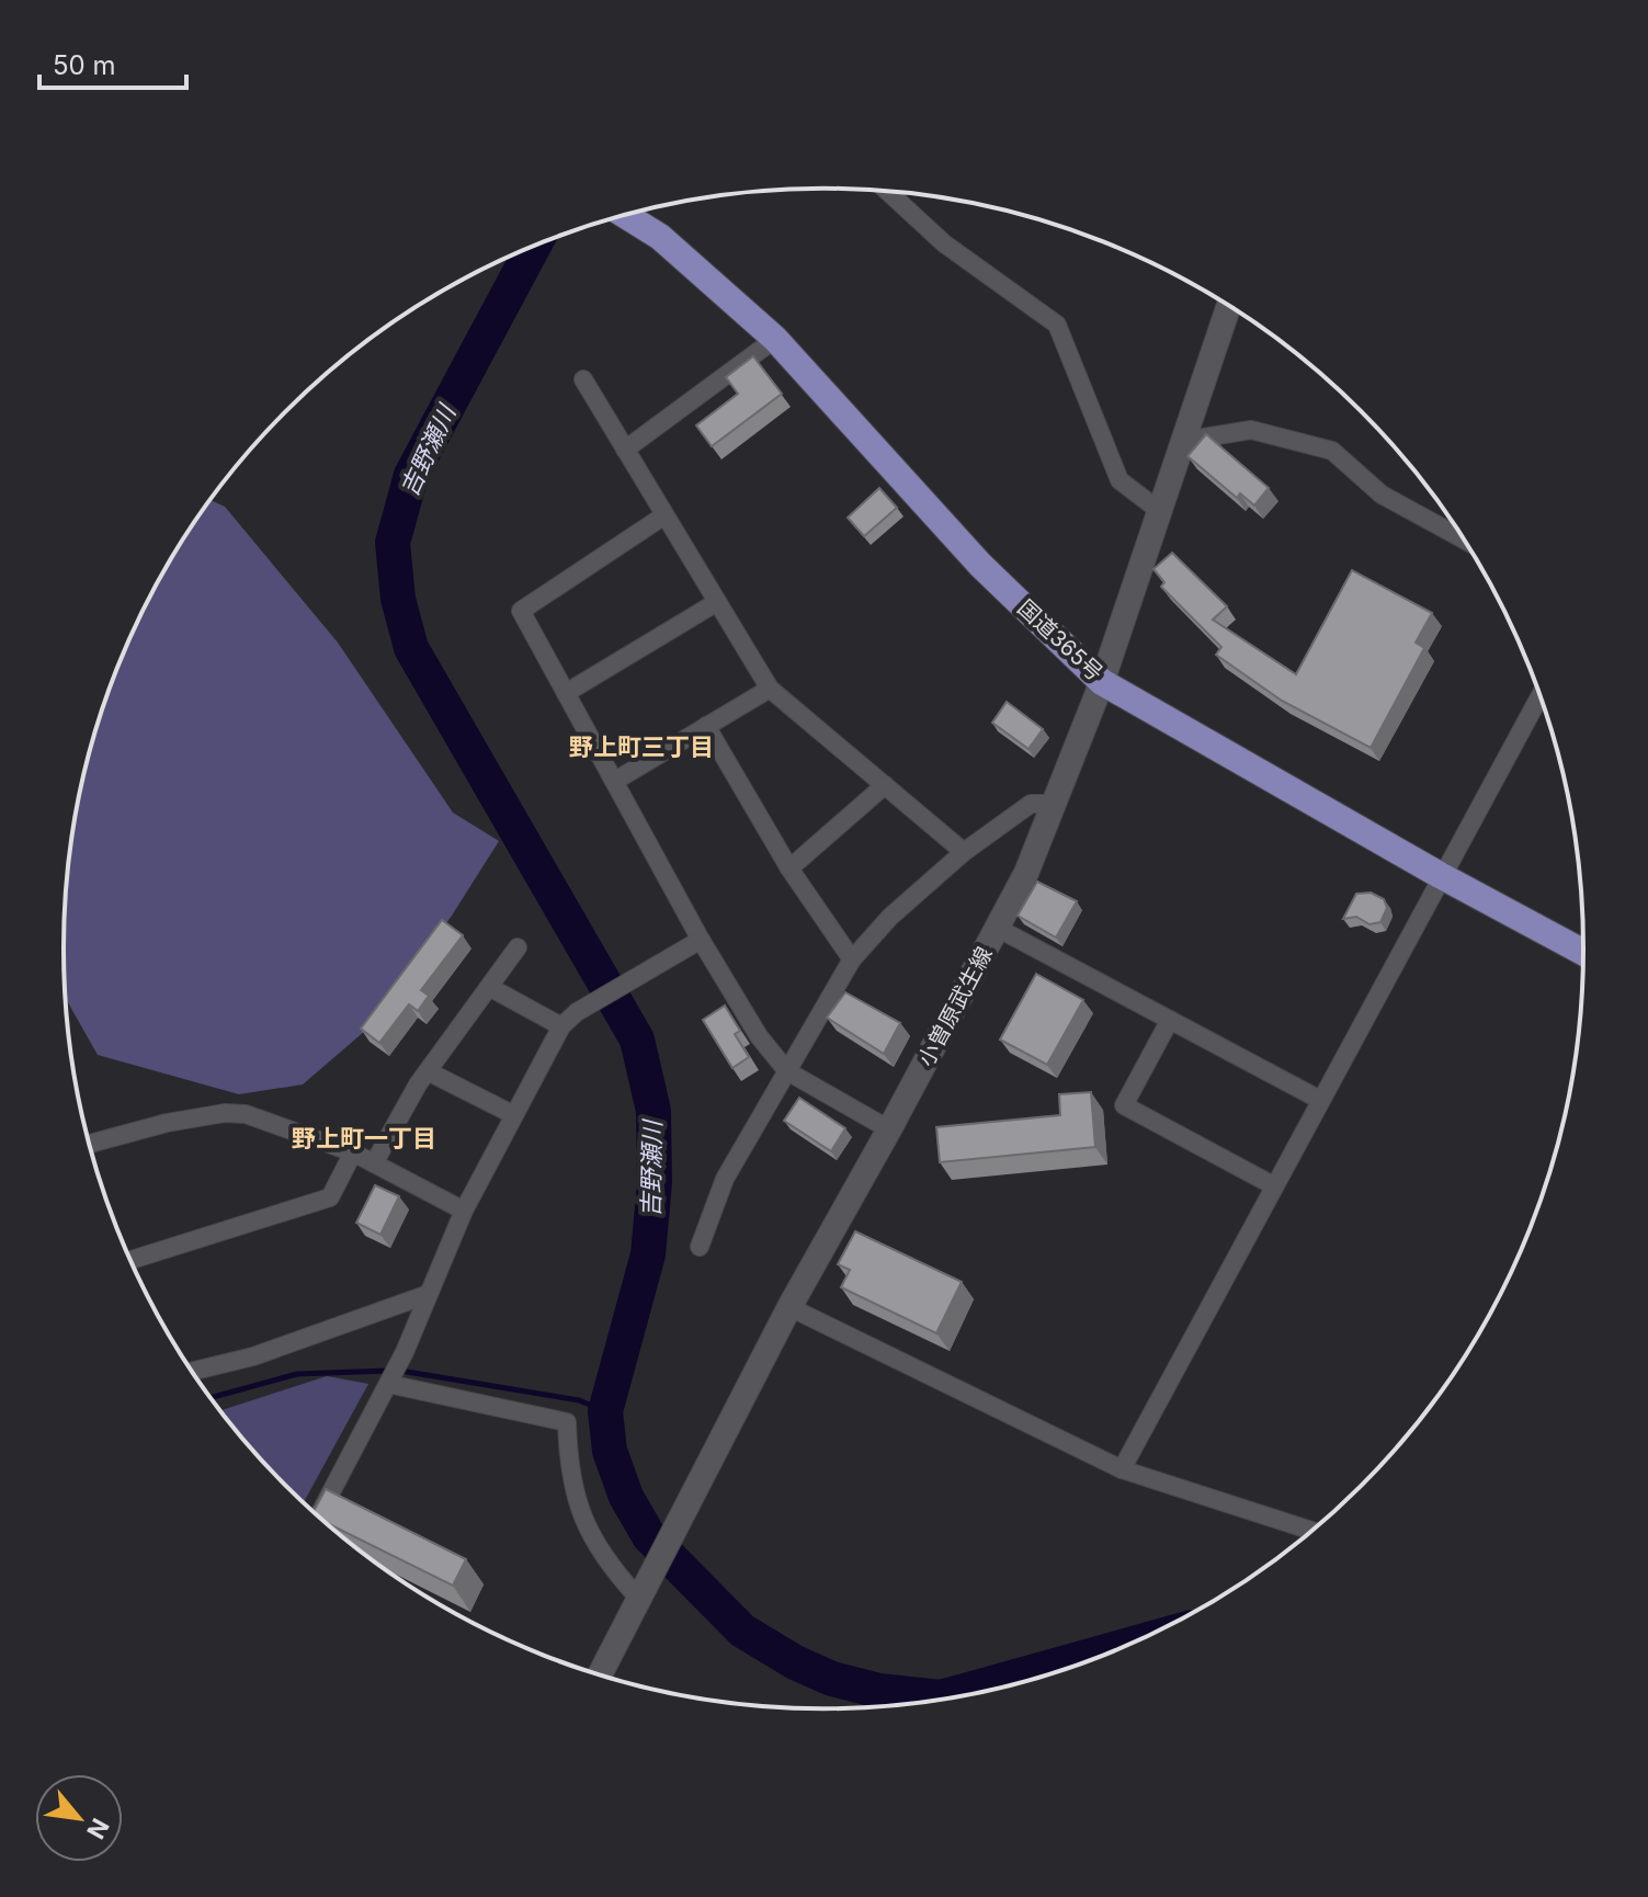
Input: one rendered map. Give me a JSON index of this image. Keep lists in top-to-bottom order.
{
  "streets": {
    "highway": ["国道365号"],
    "main road": ["小曽原武生線"]
  },
  "crossings": [
    ["国道365号", "小曽原武生線"]
  ],
  "districts": ["野上町三丁目", "野上町一丁目"],
  "water": ["吉野瀬川"],
  "scale_bar": "50 m",
  "north": "bottom right"
}
